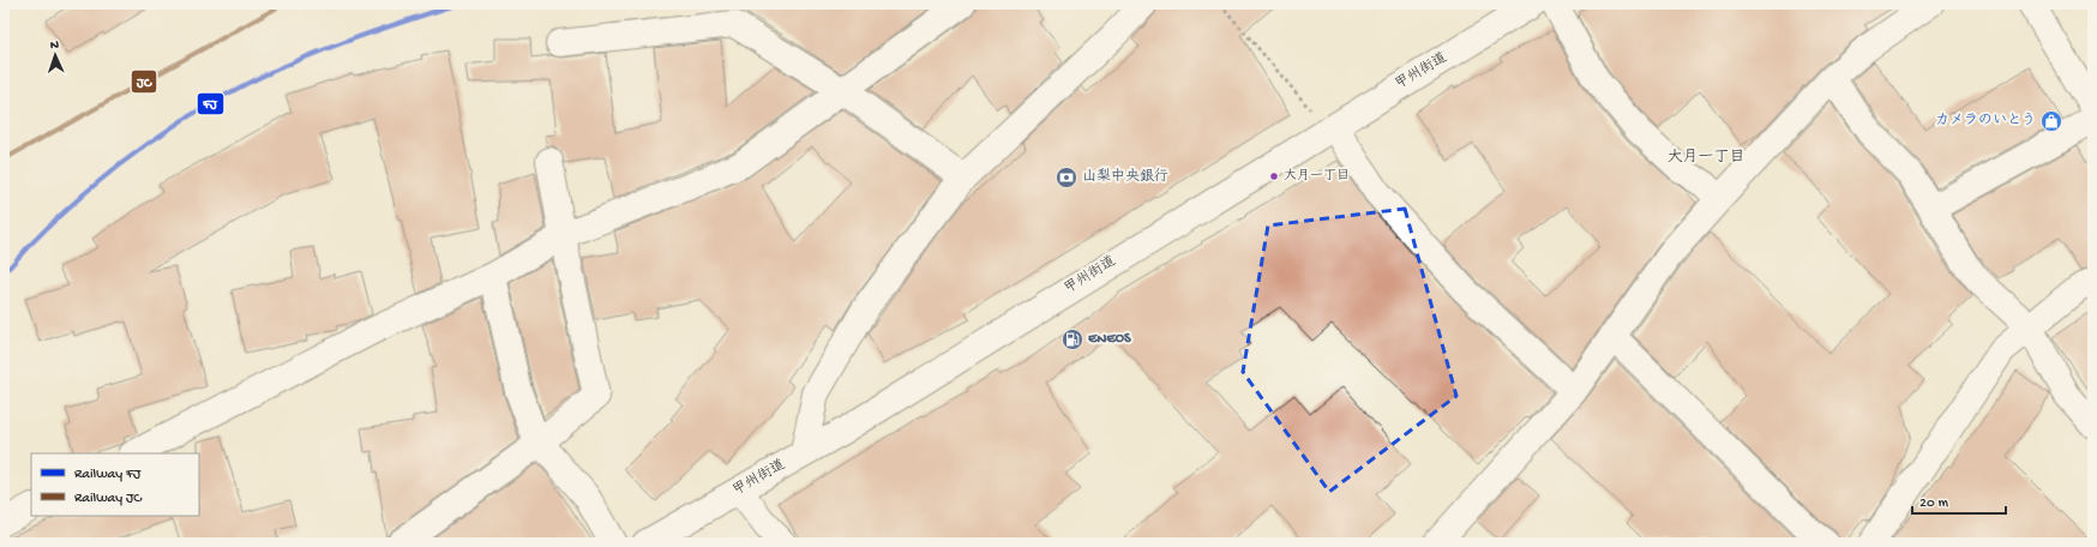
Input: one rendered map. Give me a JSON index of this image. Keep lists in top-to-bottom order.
{
  "streets": {
    "street": ["甲州街道"]
  },
  "districts": ["大月一丁目"],
  "places": {
    "shop": ["カメラのいとう"],
    "other": ["大月一丁目"],
    "bank": ["山梨中央銀行"],
    "fuel station": ["ENEOS"]
  },
  "lines": ["rail line FJ", "rail line JC"],
  "legend": ["Railway FJ", "Railway JC"],
  "scale_bar": "20 m",
  "north": "top"
}
